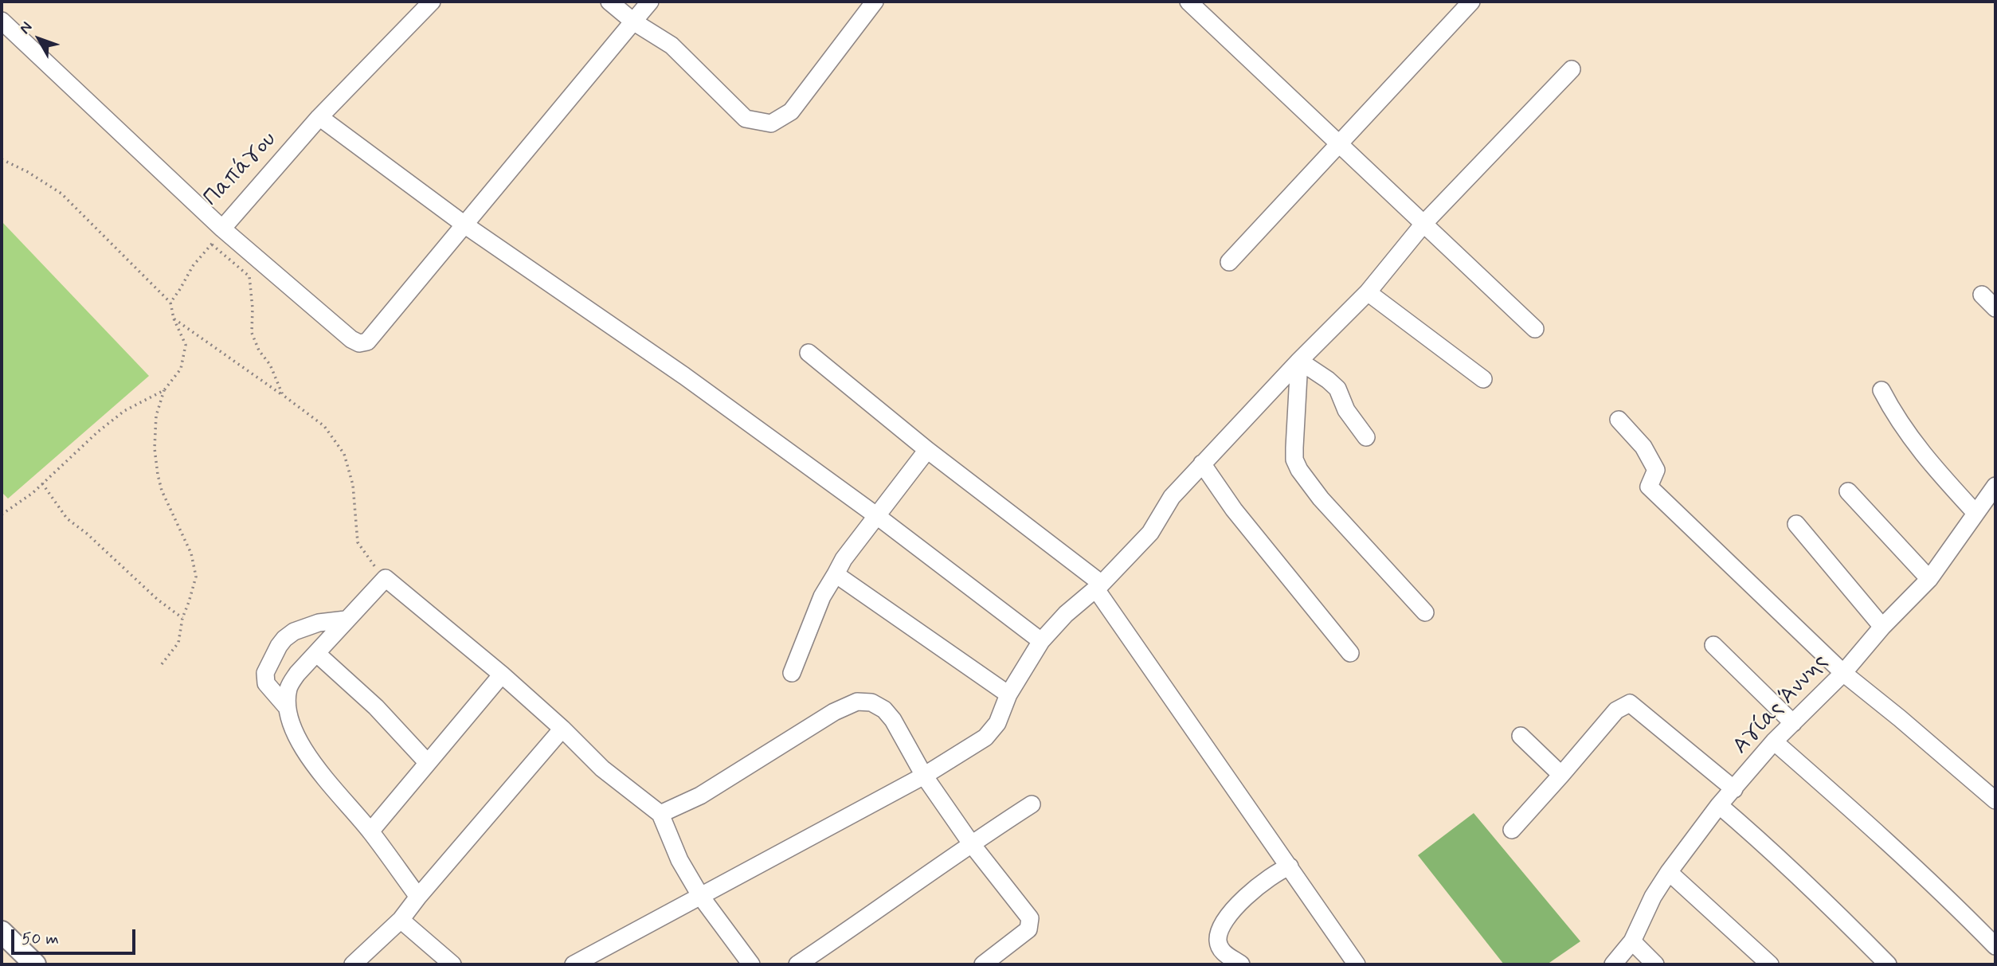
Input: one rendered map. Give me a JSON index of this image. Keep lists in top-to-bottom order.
{
  "streets": {
    "street": ["Παπάγου", "Αγίας Άννης"]
  },
  "scale_bar": "50 m",
  "north": "top left"
}
